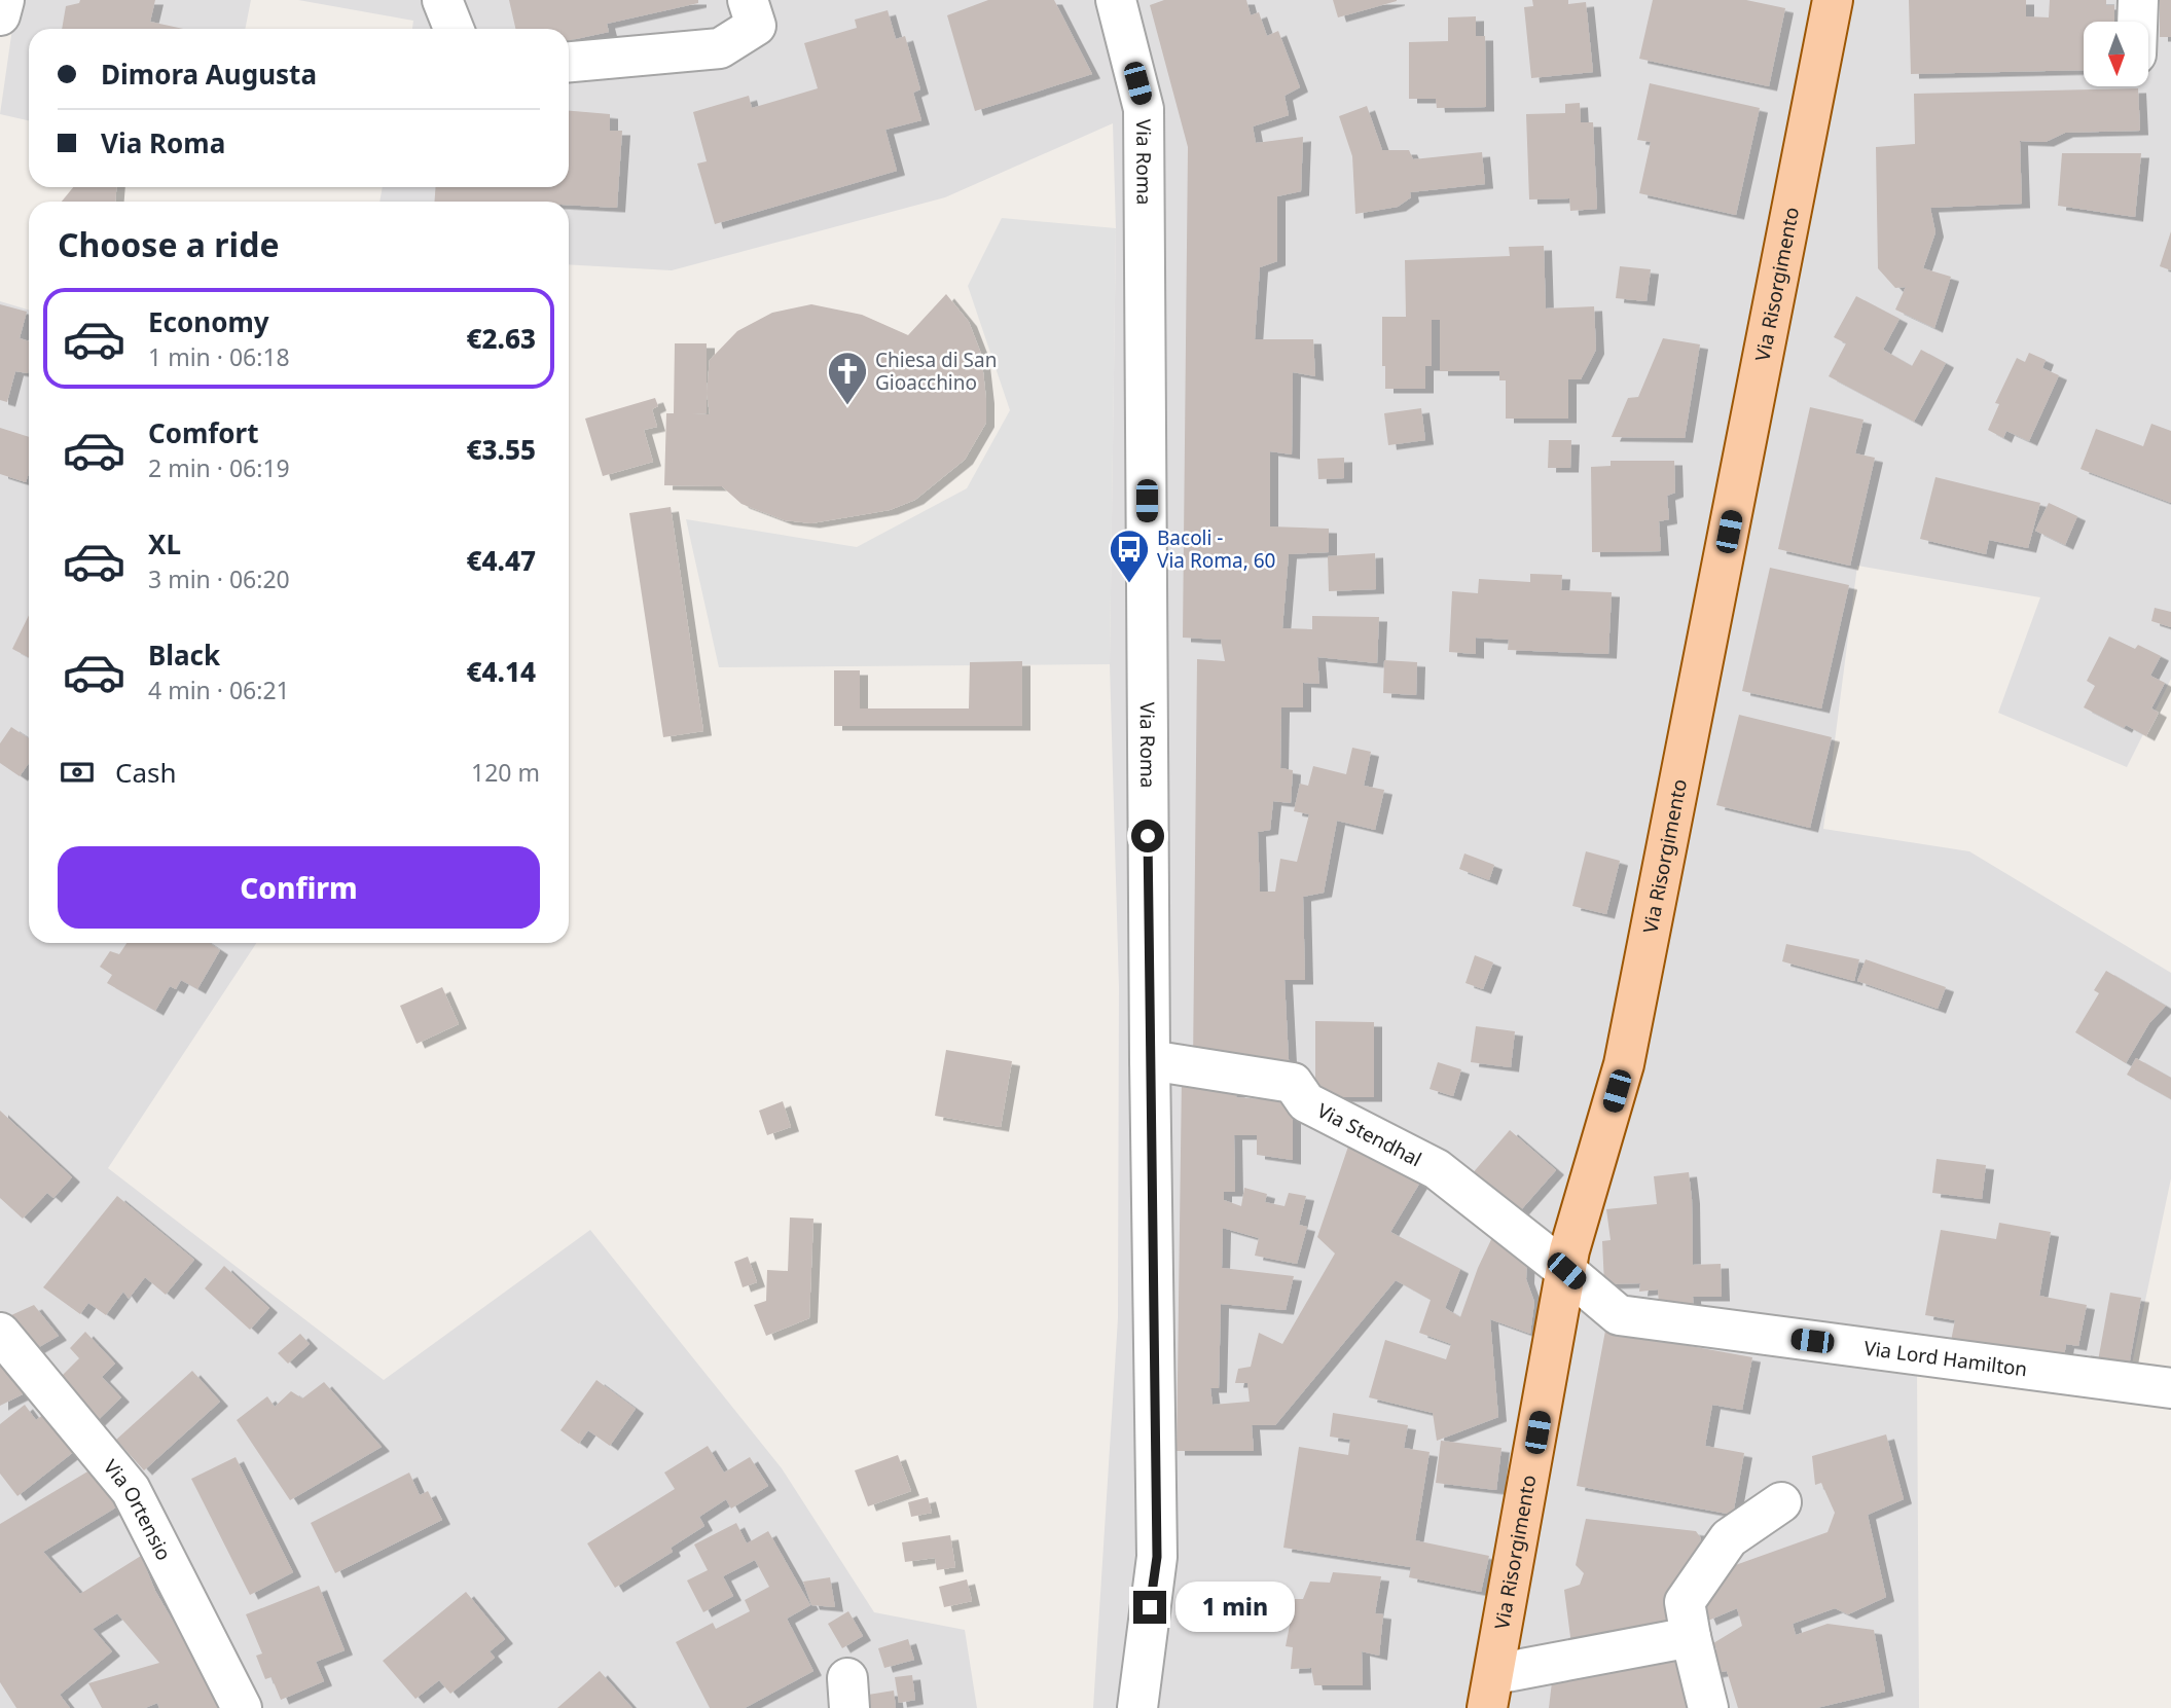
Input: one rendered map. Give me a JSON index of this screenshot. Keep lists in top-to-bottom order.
{
  "streets": {
    "main road": ["Via Risorgimento"],
    "street": [
      "Via Roma",
      "Via Stendhal",
      "Via Lord Hamilton",
      "Via Ortensio"
    ]
  },
  "crossings": [
    ["Via Roma", "Via Stendhal"],
    ["Via Risorgimento", "Via Stendhal"],
    ["Via Risorgimento", "Via Lord Hamilton"],
    ["Via Stendhal", "Via Lord Hamilton"]
  ],
  "places": {
    "church": ["Chiesa di San Gioacchino"],
    "bus stop": ["Bacoli - Via Roma, 60"]
  },
  "north": "bottom",
  "page": {
    "banner": ["Dimora Augusta", "Via Roma"],
    "heading": "Choose a ride",
    "list": [
      {
        "name": "Economy",
        "note": "1 min · 06:18",
        "value": "€2.63"
      },
      {
        "name": "Comfort",
        "note": "2 min · 06:19",
        "value": "€3.55"
      },
      {
        "name": "XL",
        "note": "3 min · 06:20",
        "value": "€4.47"
      },
      {
        "name": "Black",
        "note": "4 min · 06:21",
        "value": "€4.14"
      }
    ],
    "pay": ["Cash", "120 m"],
    "buttons": "Confirm",
    "bubble": "1 min"
  }
}
